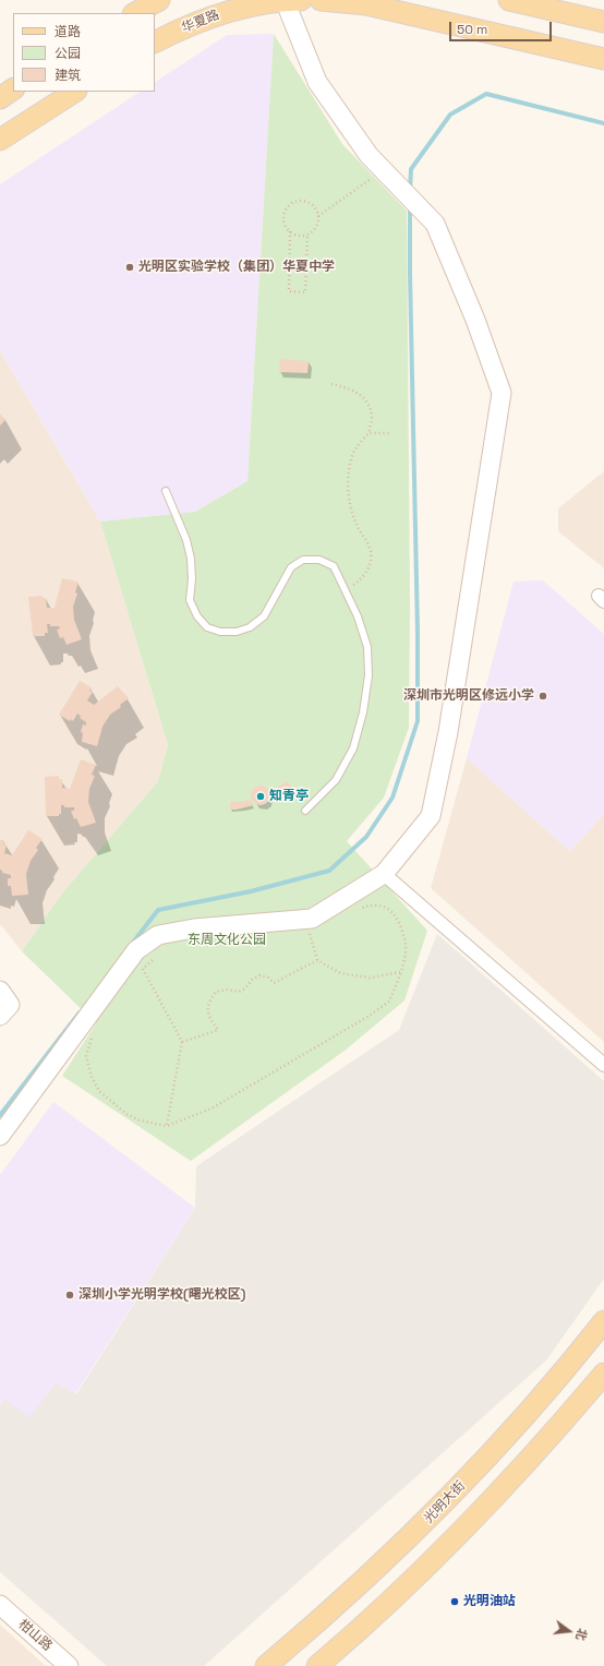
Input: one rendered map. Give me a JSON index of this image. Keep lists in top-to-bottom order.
{
  "streets": {
    "main road": ["华夏路", "光明大街"],
    "street": ["柑山路"]
  },
  "parks": ["东周文化公园"],
  "places": [
    "光明区实验学校（集团）华夏中学",
    "深圳市光明区修远小学",
    "知青亭",
    "深圳小学光明学校(曙光校区)",
    "光明油站"
  ],
  "legend": ["道路", "公园", "建筑"],
  "scale_bar": "50 m",
  "north": "right"
}
